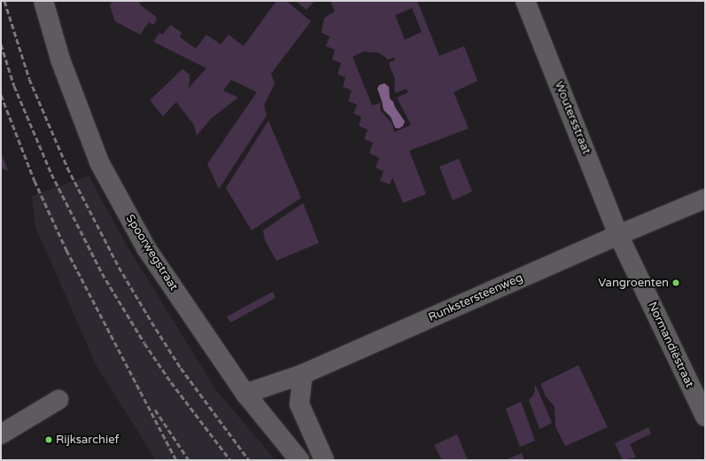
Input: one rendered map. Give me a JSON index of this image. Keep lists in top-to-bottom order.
{
  "streets": {
    "street": [
      "Woutersstraat",
      "Spoorwegstraat",
      "Runkstersteenweg",
      "Normandiëstraat"
    ]
  },
  "crossings": [
    ["Woutersstraat", "Runkstersteenweg"],
    ["Woutersstraat", "Normandiëstraat"],
    ["Spoorwegstraat", "Runkstersteenweg"],
    ["Runkstersteenweg", "Normandiëstraat"]
  ],
  "places": ["Vangroenten", "Rijksarchief"]
}
